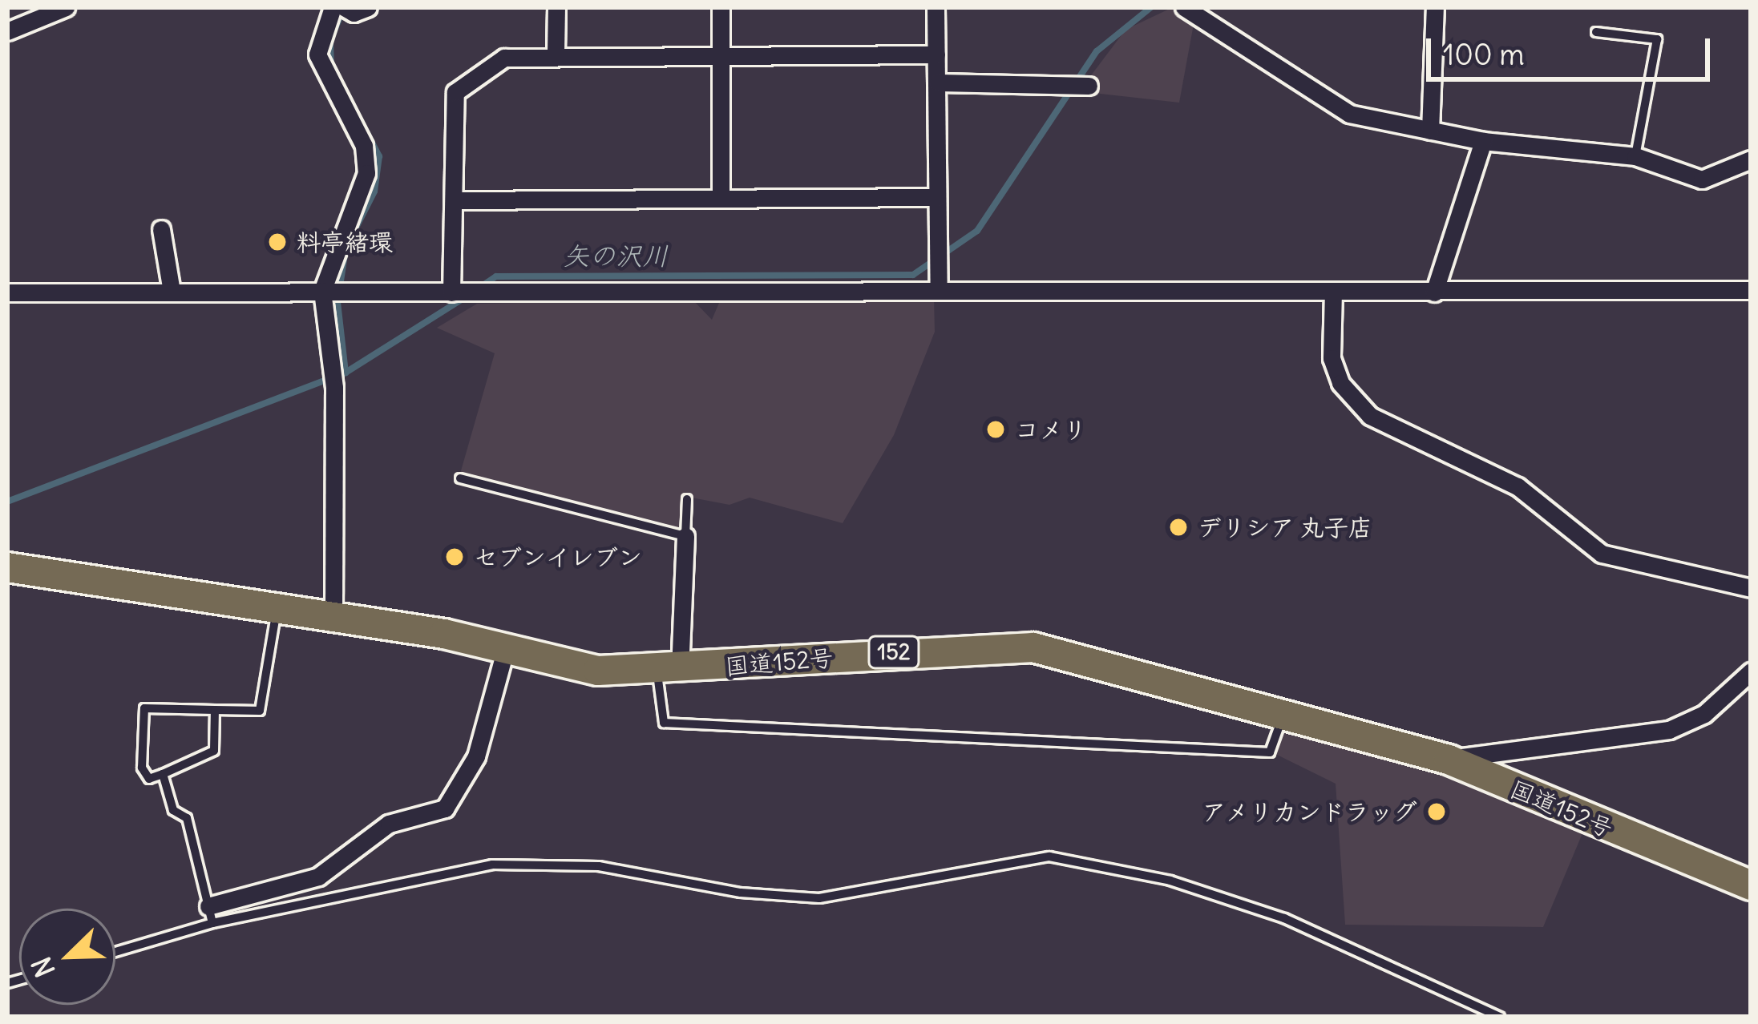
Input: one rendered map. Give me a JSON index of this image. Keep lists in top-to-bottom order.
{
  "streets": {
    "highway": ["152", "国道152号"]
  },
  "water": ["矢の沢川"],
  "places": [
    "料亭緒環",
    "コメリ",
    "デリシア 丸子店",
    "セブンイレブン",
    "アメリカンドラッグ"
  ],
  "scale_bar": "100 m",
  "north": "bottom left"
}
